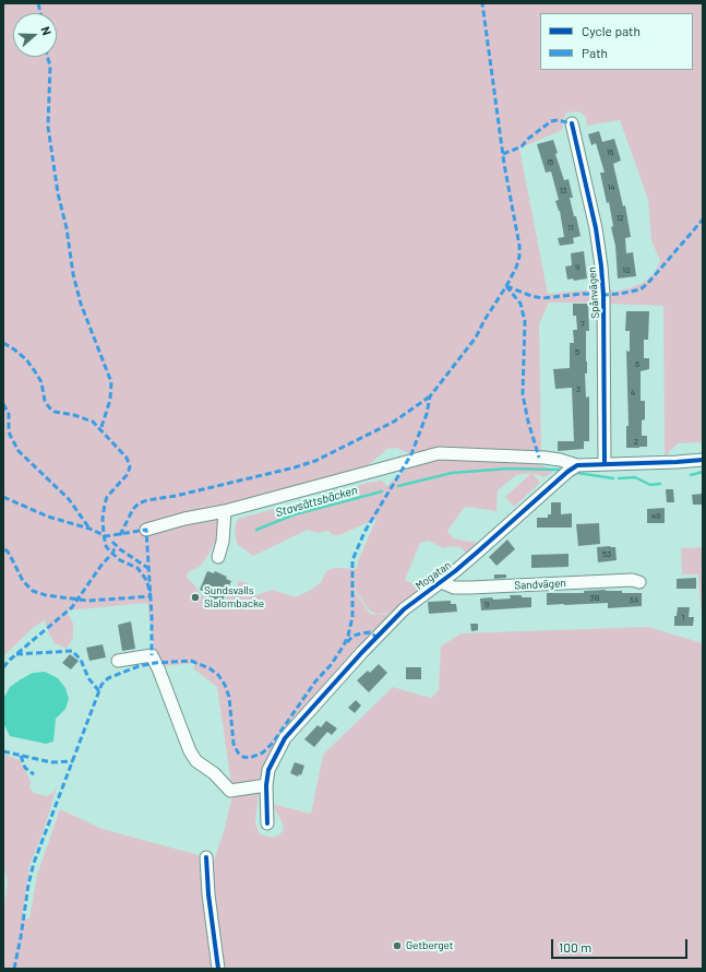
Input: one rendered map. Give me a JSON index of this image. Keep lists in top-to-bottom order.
{
  "streets": {
    "street": ["Spånvägen", "Mogatan", "Sandvägen"]
  },
  "crossings": [
    ["Mogatan", "Sandvägen"]
  ],
  "water": ["Stavsättsbäcken"],
  "places": ["Sundsvalls Slalombacke", "Getberget"],
  "house_numbers": [
    "16",
    "15",
    "14",
    "13",
    "12",
    "11",
    "9",
    "10",
    "7",
    "5",
    "6",
    "3",
    "4",
    "2",
    "49",
    "53",
    "3B",
    "3A",
    "9",
    "1"
  ],
  "legend": ["Cycle path", "Path"],
  "scale_bar": "100 m",
  "north": "right"
}
